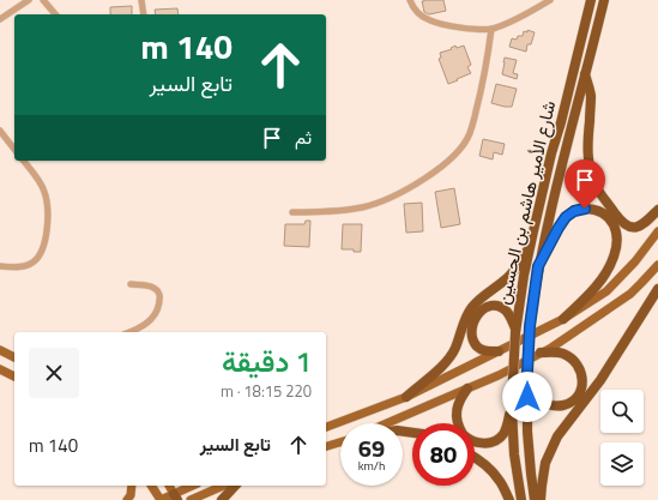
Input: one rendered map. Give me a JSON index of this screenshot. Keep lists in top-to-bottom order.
{
  "streets": {
    "highway": ["شارع الأمير هاشم بن الحسين"]
  },
  "page": {
    "turn": ["140 m", "تابع السير"],
    "then": "ثم",
    "heading": ["1 دقيقة", "220 m · 18:15"],
    "list": [
      {
        "name": "تابع السير",
        "value": "140 m"
      }
    ],
    "speed": "69 km/h",
    "limit": "80"
  }
}
